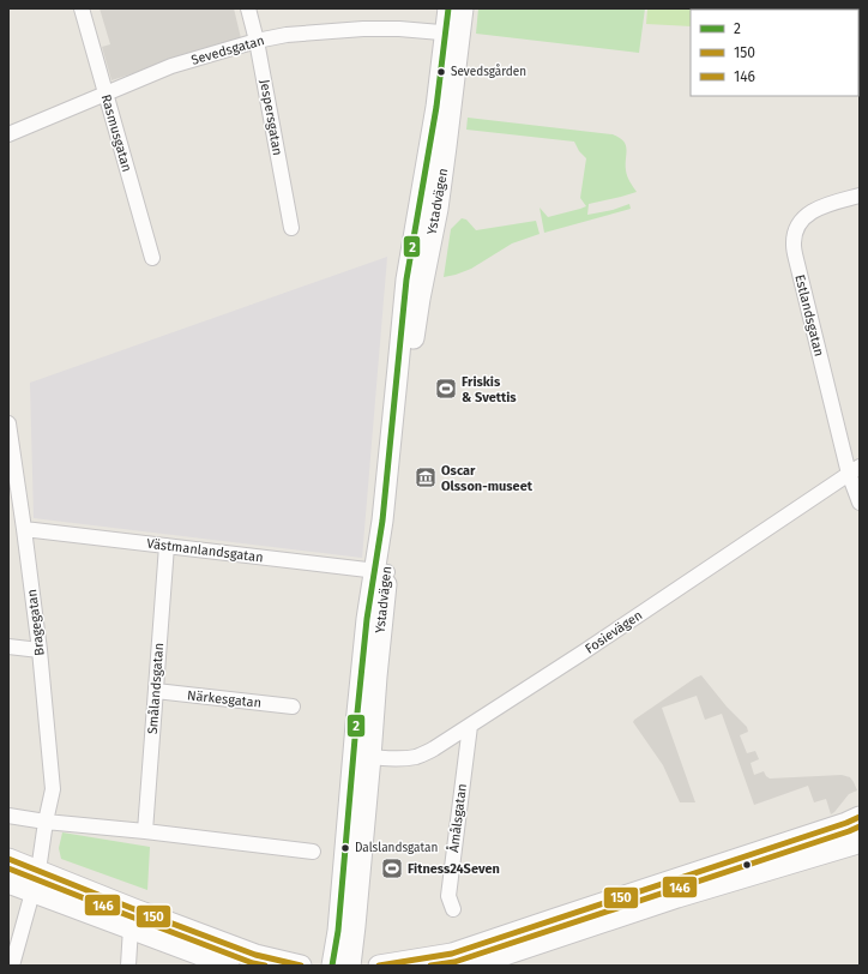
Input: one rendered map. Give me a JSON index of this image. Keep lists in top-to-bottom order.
{
  "streets": {
    "main road": ["Ystadvägen"],
    "street": [
      "Sevedsgatan",
      "Jespersgatan",
      "Rasmusgatan",
      "Estlandsgatan",
      "Västmanlandsgatan",
      "Bragegatan",
      "Fosievägen",
      "Smålandsgatan",
      "Närkesgatan",
      "Åmålsgatan"
    ]
  },
  "crossings": [
    ["Sevedsgatan", "Jespersgatan"],
    ["Sevedsgatan", "Rasmusgatan"],
    ["Sevedsgatan", "Ystadvägen"],
    ["Ystadvägen", "Västmanlandsgatan"],
    ["Ystadvägen", "Fosievägen"],
    ["Estlandsgatan", "Fosievägen"],
    ["Västmanlandsgatan", "Bragegatan"],
    ["Västmanlandsgatan", "Smålandsgatan"],
    ["Fosievägen", "Åmålsgatan"],
    ["Smålandsgatan", "Närkesgatan"]
  ],
  "places": {
    "other": ["Sevedsgården", "Dalslandsgatan"],
    "sports": ["Friskis & Svettis", "Fitness24Seven"],
    "museum": ["Oscar Olsson-museet"]
  },
  "lines": ["transit line 2", "transit line 150", "transit line 146"],
  "legend": ["2", "150", "146"]
}
